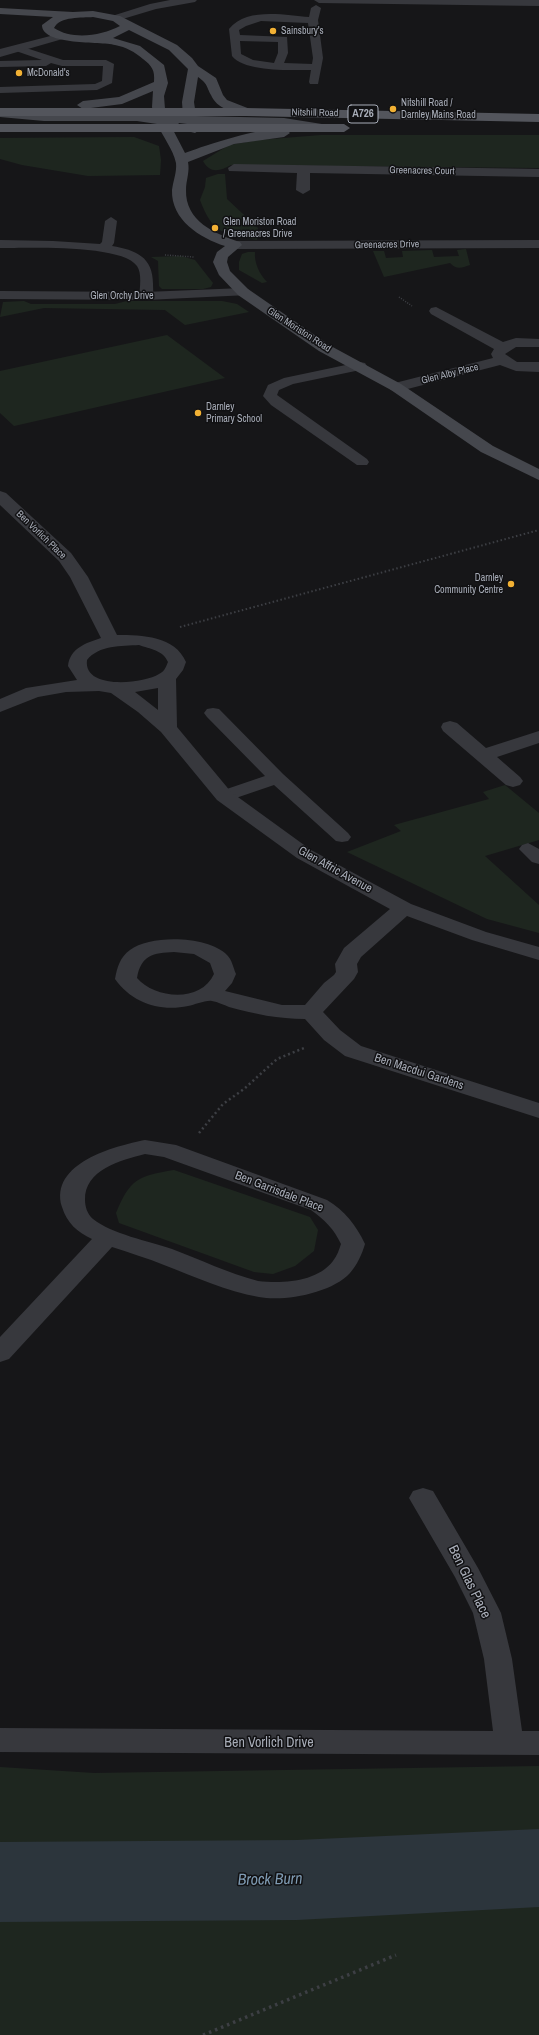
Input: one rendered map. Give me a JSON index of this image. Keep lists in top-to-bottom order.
{
  "streets": {
    "main road": ["Nitshill Road", "A726"],
    "street": [
      "Greenacres Court",
      "Greenacres Drive",
      "Glen Orchy Drive",
      "Glen Moriston Road",
      "Glen Alby Place",
      "Ben Vorlich Place",
      "Glen Affric Avenue",
      "Ben Macdui Gardens",
      "Ben Garrisdale Place",
      "Ben Glas Place",
      "Ben Vorlich Drive"
    ]
  },
  "crossings": [
    ["Glen Orchy Drive", "Glen Moriston Road"],
    ["Glen Moriston Road", "Glen Alby Place"],
    ["Ben Glas Place", "Ben Vorlich Drive"]
  ],
  "water": ["Brock Burn"],
  "places": [
    "Sainsbury's",
    "McDonald's",
    "Nitshill Road / Darnley Mains Road",
    "Glen Moriston Road / Greenacres Drive",
    "Darnley Primary School",
    "Darnley Community Centre"
  ]
}
